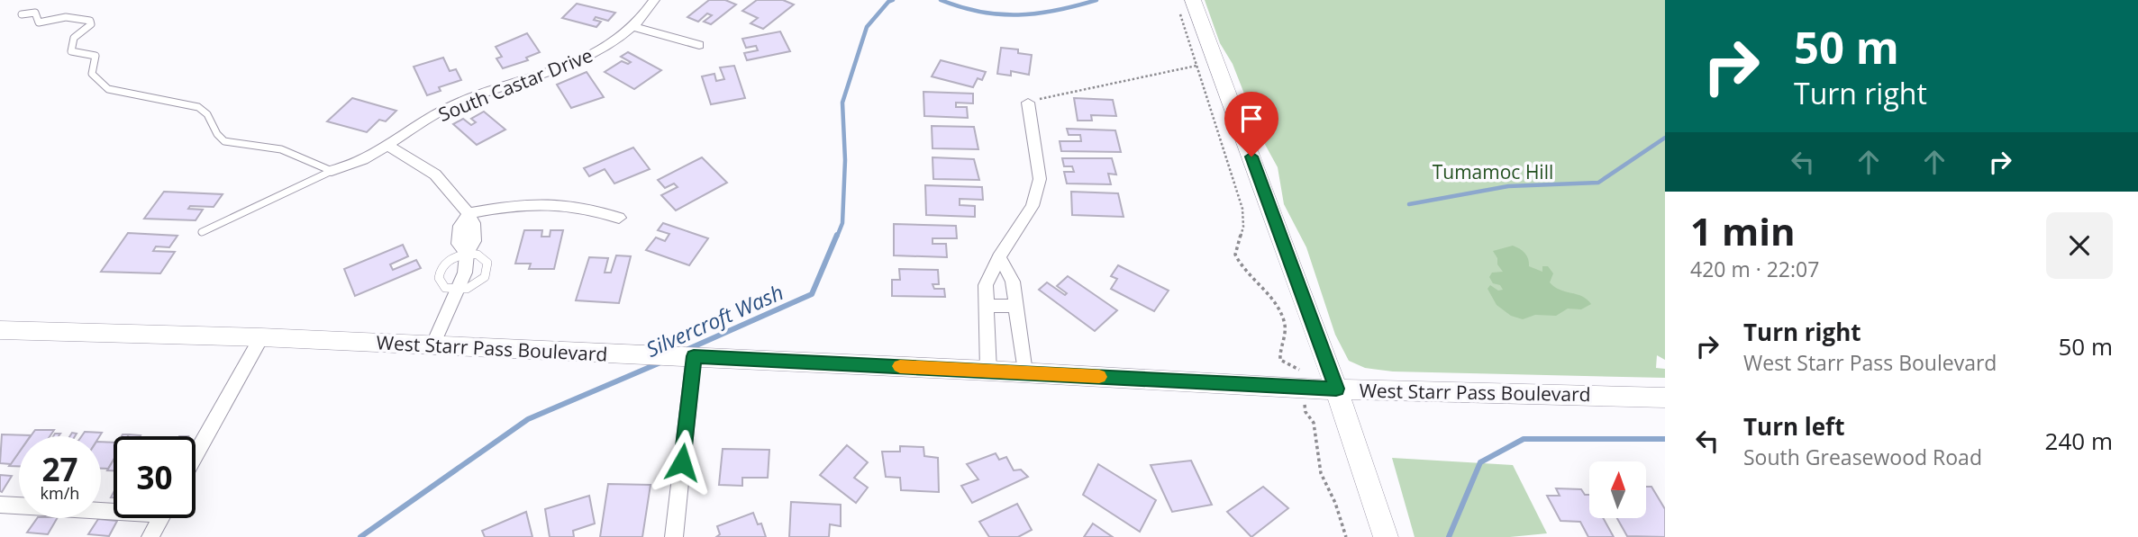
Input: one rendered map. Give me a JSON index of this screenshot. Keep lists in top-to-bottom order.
{
  "streets": {
    "street": ["South Castar Drive", "West Starr Pass Boulevard"]
  },
  "water": ["Silvercroft Wash"],
  "parks": ["Tumamoc Hill"],
  "north": "top",
  "page": {
    "turn": ["50 m", "Turn right"],
    "heading": ["1 min", "420 m · 22:07"],
    "list": [
      {
        "name": "Turn right",
        "note": "West Starr Pass Boulevard",
        "value": "50 m"
      },
      {
        "name": "Turn left",
        "note": "South Greasewood Road",
        "value": "240 m"
      }
    ],
    "speed": "27 km/h",
    "limit": "30"
  }
}
